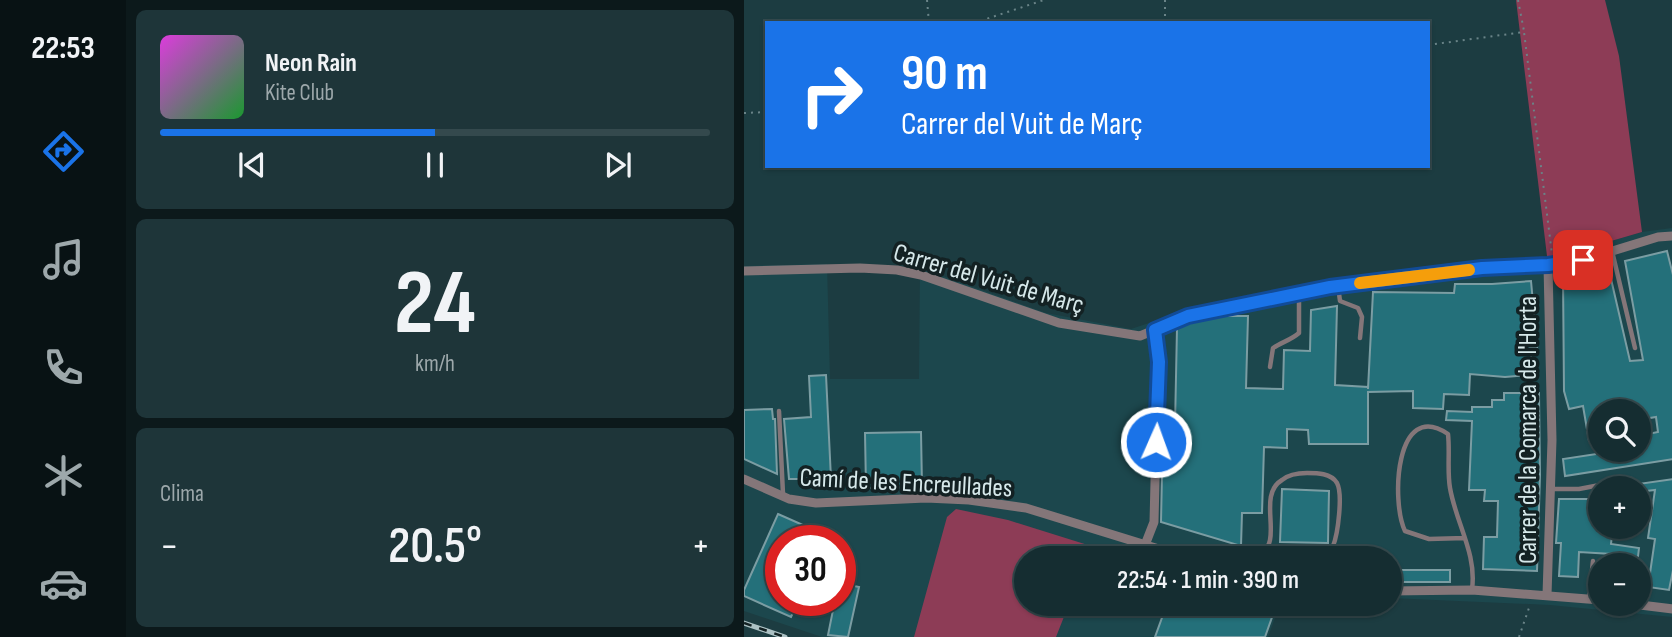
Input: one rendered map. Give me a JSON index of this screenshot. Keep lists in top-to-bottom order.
{
  "streets": {
    "street": ["Carrer del Vuit de Març", "Carrer de la Comarca de l'Horta", "Camí de les Encreullades"]
  },
  "crossings": [
    ["Carrer del Vuit de Març", "Carrer de la Comarca de l'Horta"]
  ],
  "page": {
    "tabs": "22:53",
    "turn": ["90 m", "Carrer del Vuit de Març"],
    "song": ["Neon Rain", "Kite Club"],
    "tile": [
      ["24", "km/h"],
      "Clima"
    ],
    "map_buttons": ["+", "−"],
    "heat": ["−", "20.5°", "+"],
    "limit": "30",
    "trip": "22:54 · 1 min · 390 m"
  }
}
